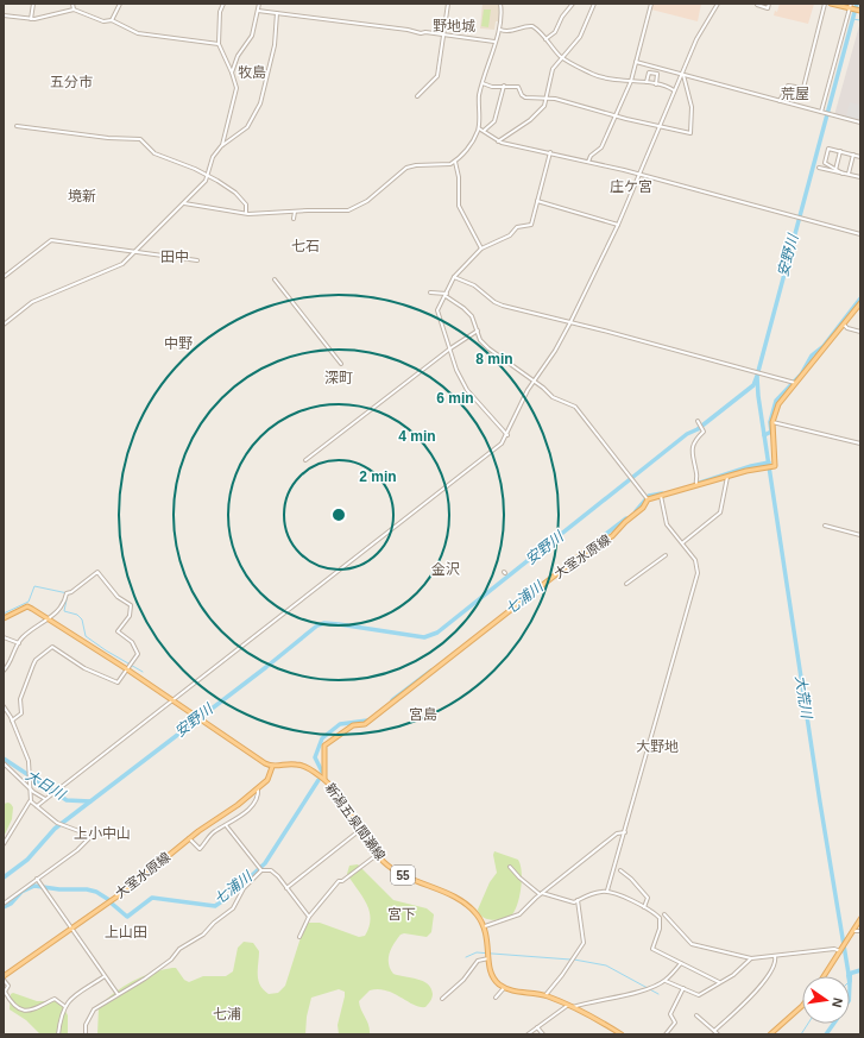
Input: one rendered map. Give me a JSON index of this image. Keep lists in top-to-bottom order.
{
  "streets": {
    "main road": ["大室水原線", "新潟五泉間瀬線", "55"]
  },
  "crossings": [
    ["大室水原線", "新潟五泉間瀬線"],
    ["大室水原線", "55"],
    ["新潟五泉間瀬線", "55"]
  ],
  "districts": [
    "野地城",
    "牧島",
    "五分市",
    "荒屋",
    "庄ケ宮",
    "境新",
    "七石",
    "田中",
    "中野",
    "深町",
    "金沢",
    "宮島",
    "大野地",
    "上小中山",
    "宮下",
    "上山田",
    "七浦"
  ],
  "water": [
    "安野川",
    "七浦川",
    "大荒川",
    "大日川"
  ],
  "north": "right",
  "rings": [
    "8 min",
    "6 min",
    "4 min",
    "2 min"
  ]
}
